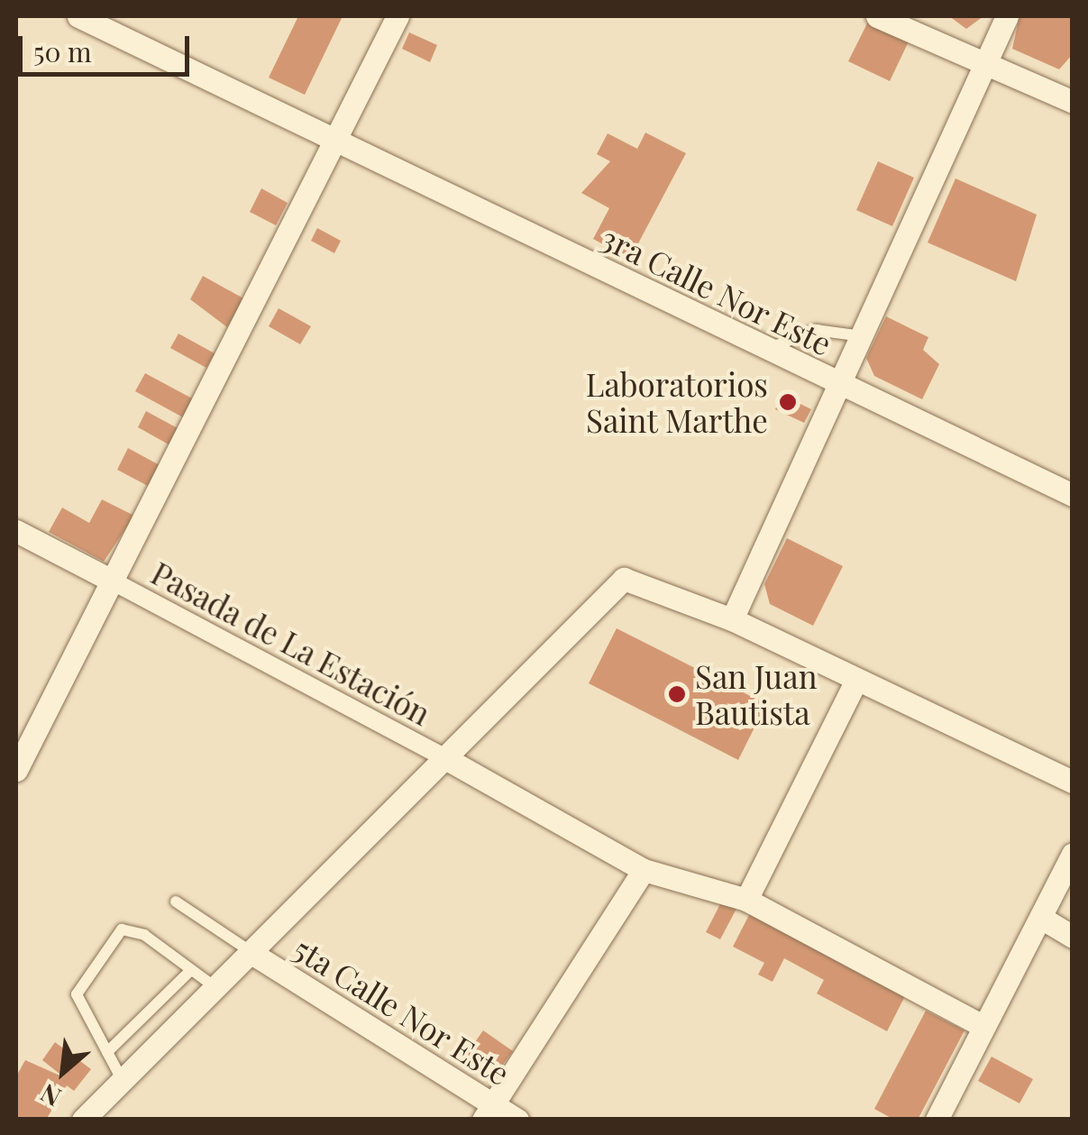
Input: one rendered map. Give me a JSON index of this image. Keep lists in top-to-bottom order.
{
  "streets": {
    "street": ["3ra Calle Nor Este", "Pasada de La Estación", "5ta Calle Nor Este"]
  },
  "places": ["Laboratorios Saint Marthe", "San Juan Bautista"],
  "scale_bar": "50 m",
  "north": "bottom left"
}
